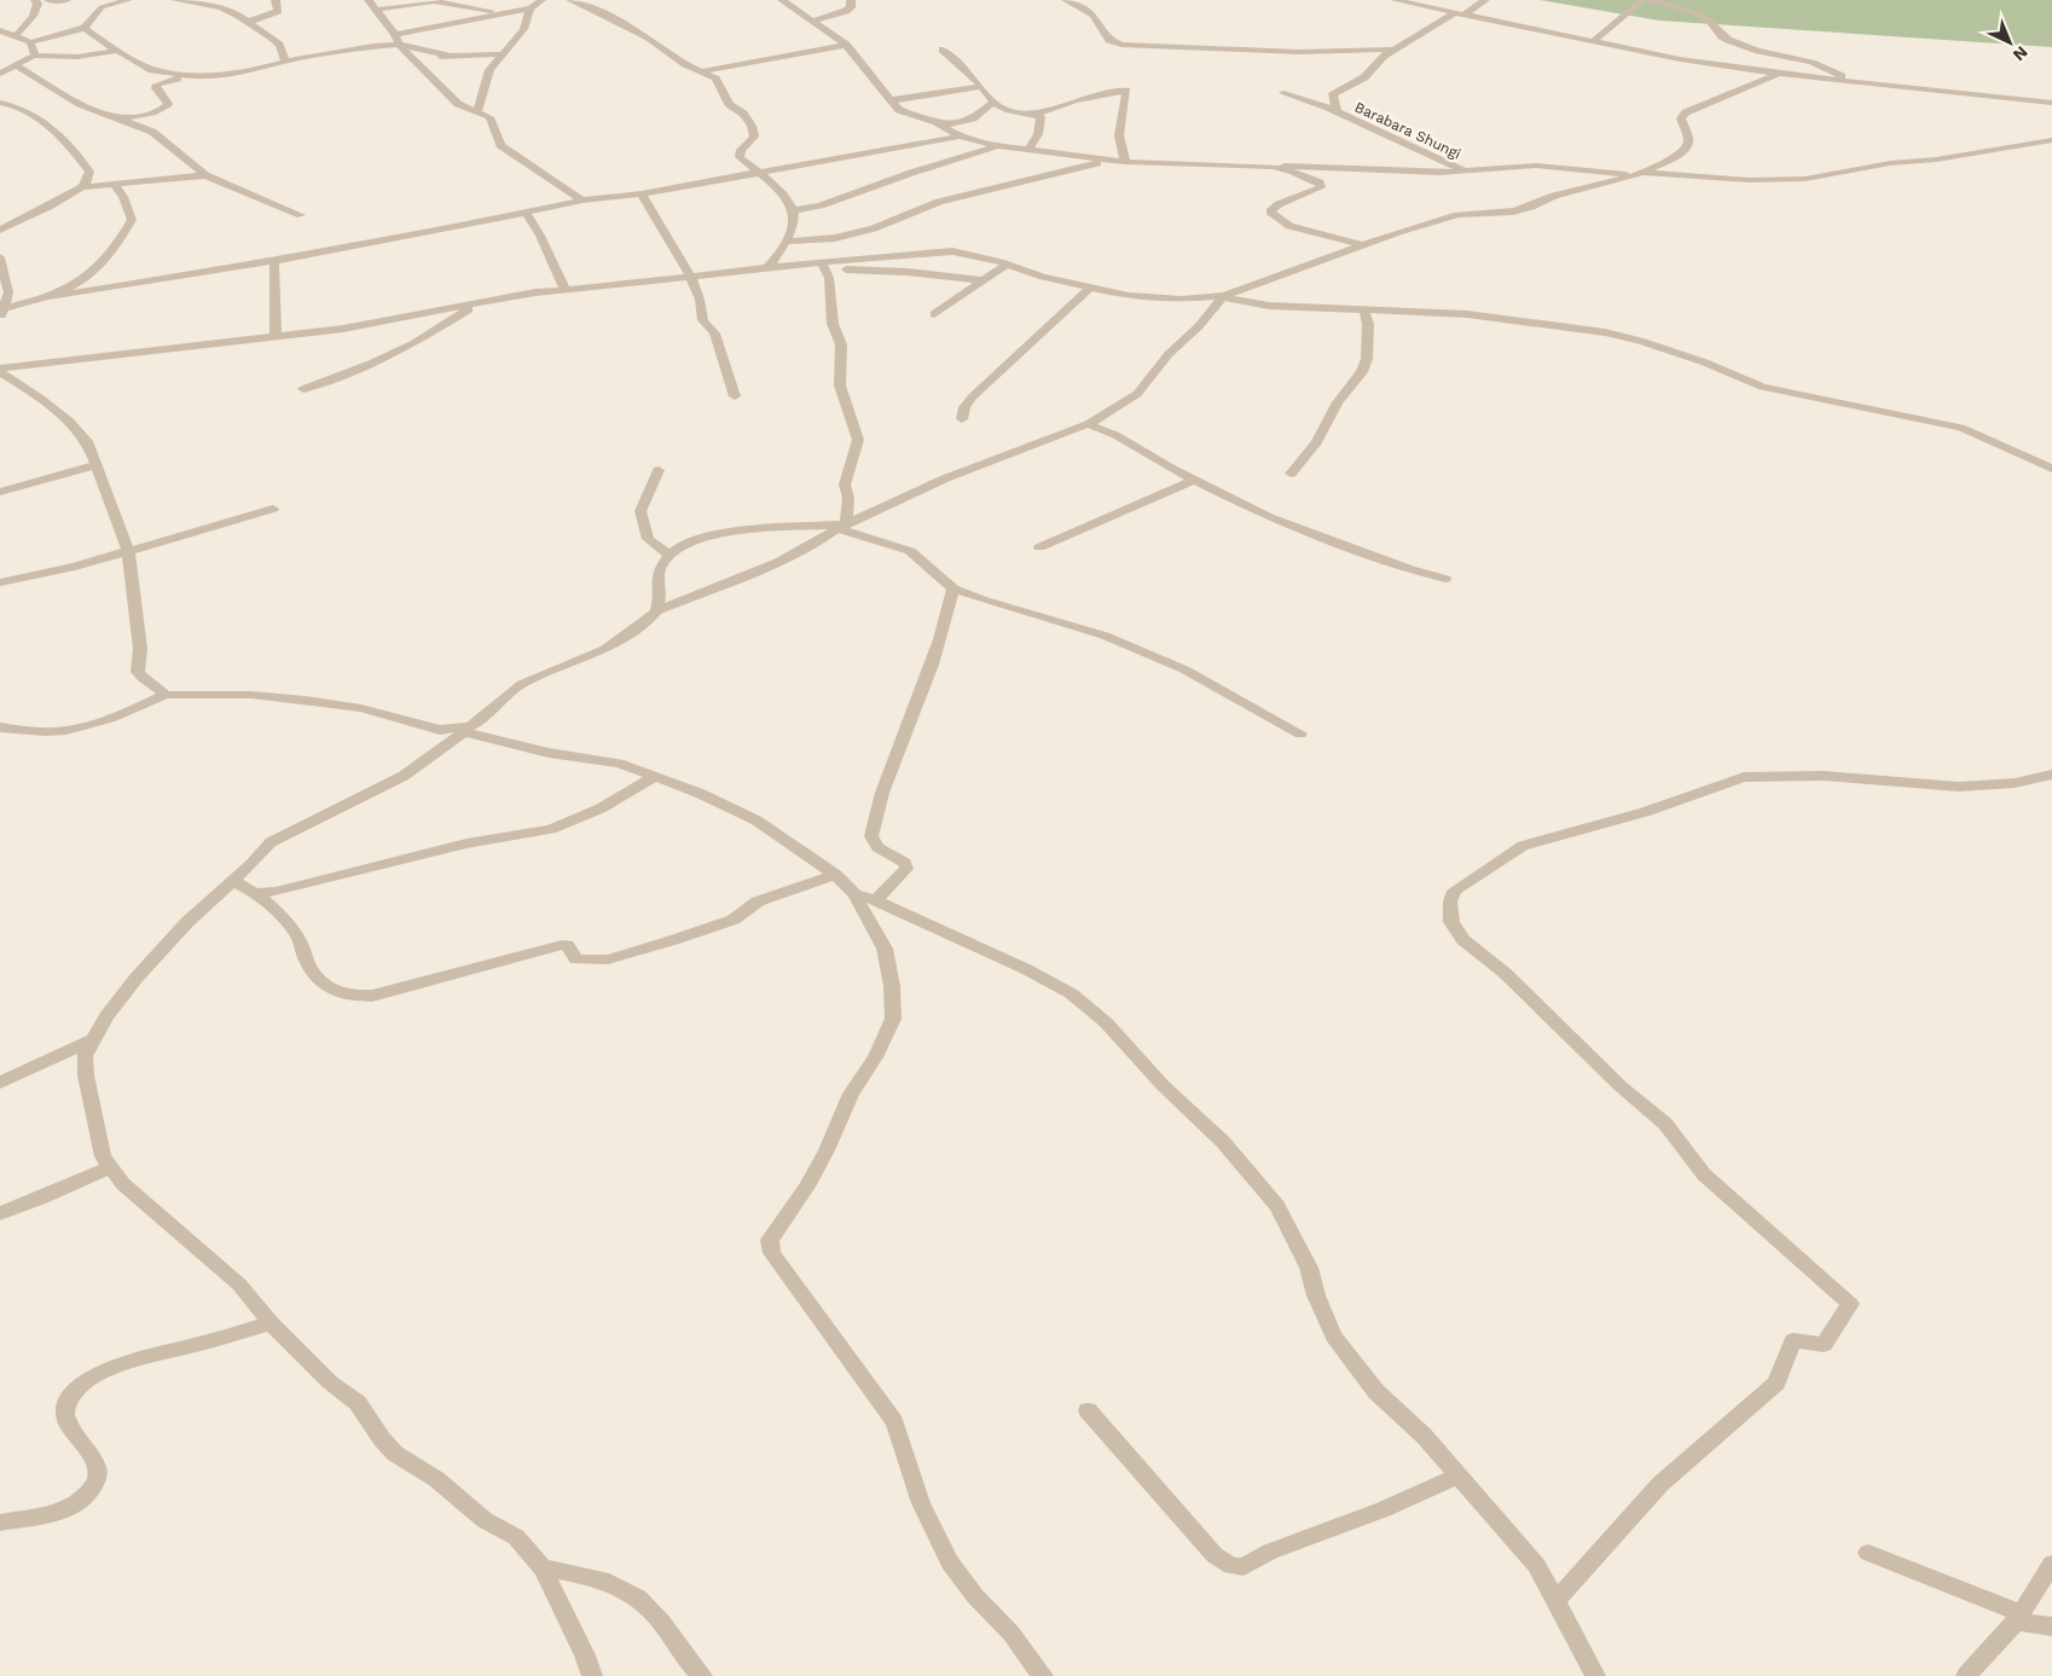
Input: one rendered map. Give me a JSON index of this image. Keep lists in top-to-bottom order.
{
  "streets": {
    "street": ["Barabara Shungi"]
  },
  "north": "bottom right"
}
